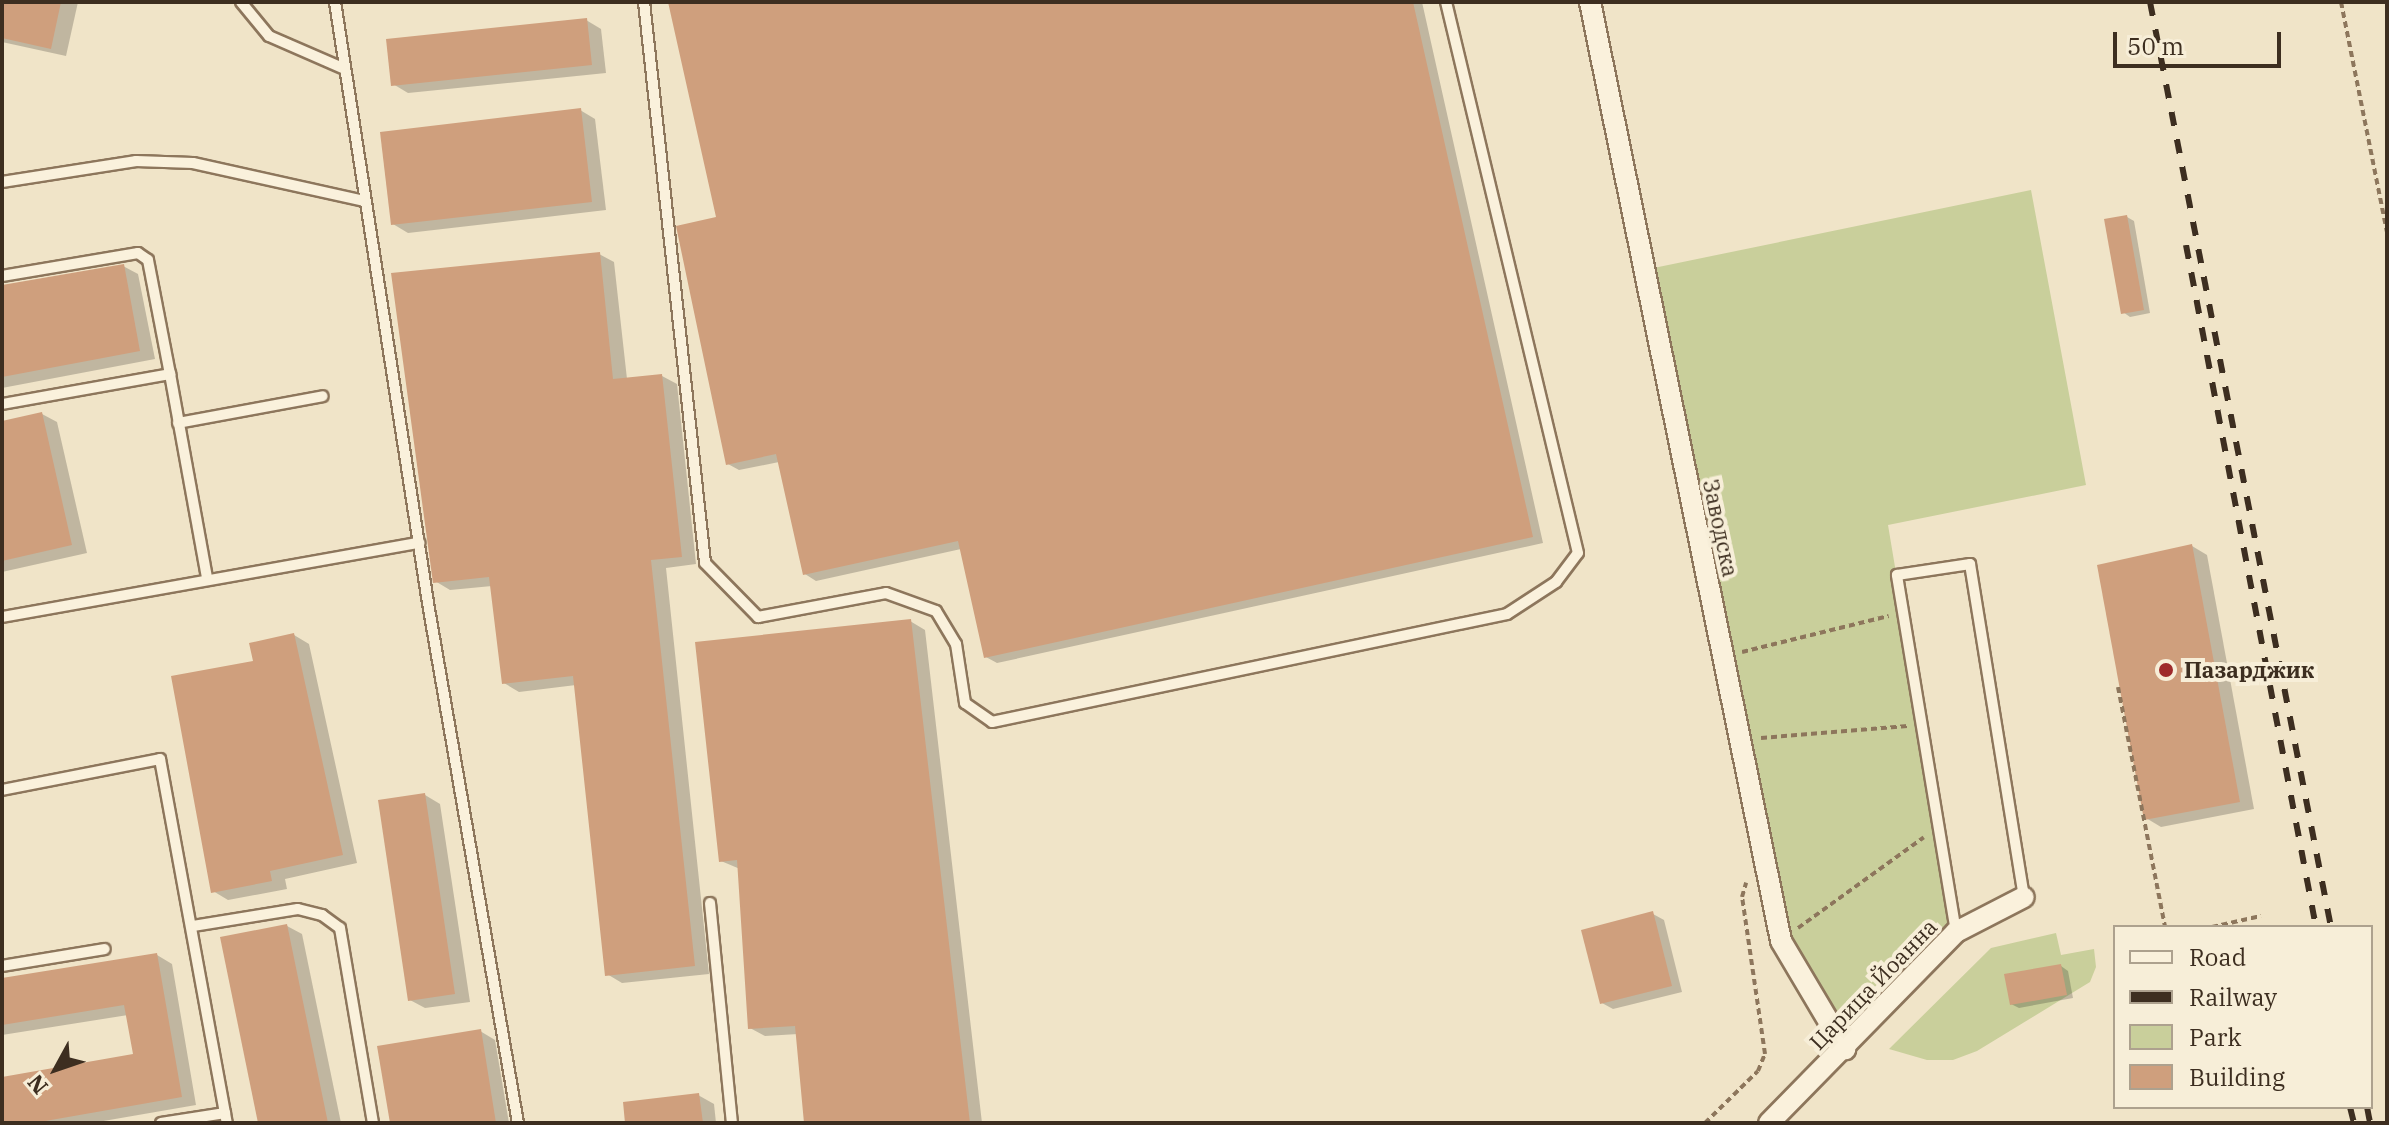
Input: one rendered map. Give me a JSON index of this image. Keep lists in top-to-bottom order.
{
  "streets": {
    "street": ["Заводска", "Царица Йоанна"]
  },
  "crossings": [
    ["Заводска", "Царица Йоанна"]
  ],
  "places": ["Пазарджик"],
  "legend": [
    "Road",
    "Railway",
    "Park",
    "Building"
  ],
  "scale_bar": "50 m",
  "north": "bottom left"
}
